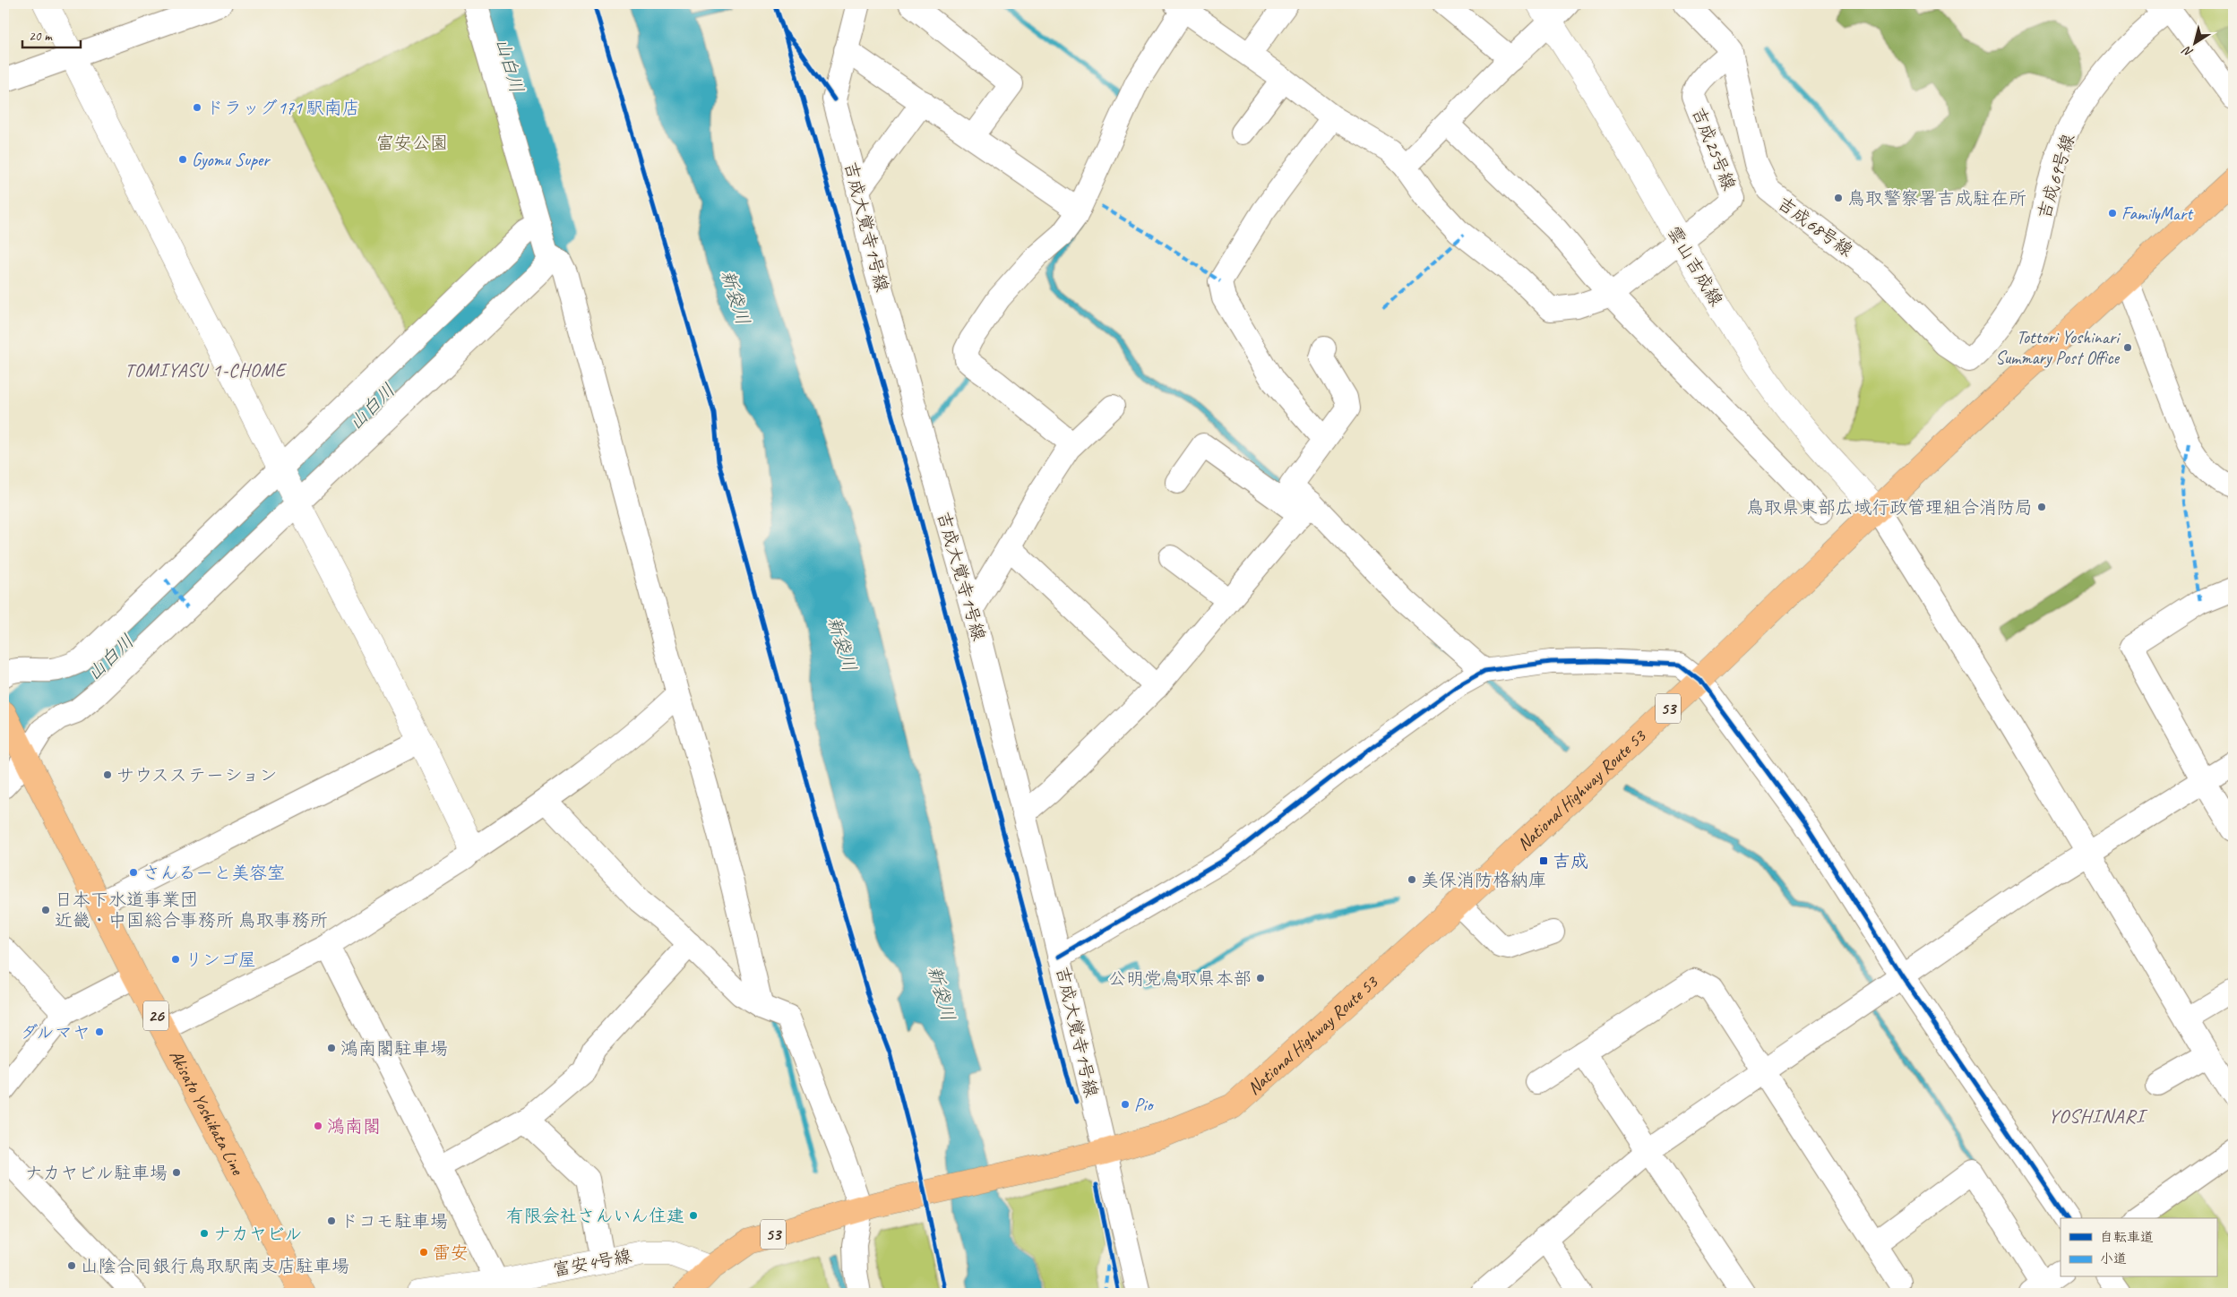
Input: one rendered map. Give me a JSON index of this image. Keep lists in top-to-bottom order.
{
  "streets": {
    "main road": [
      "53",
      "National Highway Route 53",
      "26",
      "Akisato Yoshikata Line"
    ],
    "street": [
      "吉成25号線",
      "吉成69号線",
      "吉成大覚寺1号線",
      "吉成68号線",
      "雲山吉成線",
      "富安4号線"
    ]
  },
  "crossings": [
    ["吉成25号線", "吉成68号線"],
    ["吉成25号線", "雲山吉成線"],
    ["吉成69号線", "吉成68号線"],
    ["吉成大覚寺1号線", "National Highway Route 53"],
    ["雲山吉成線", "National Highway Route 53"],
    ["National Highway Route 53", "富安4号線"]
  ],
  "districts": ["TOMIYASU 1-CHOME", "YOSHINARI"],
  "water": ["山白川", "新袋川"],
  "parks": ["富安公園"],
  "places": {
    "other": [
      "ドラッグ171 駅南店",
      "Gyomu Super",
      "鳥取警察署吉成駐在所",
      "FamilyMart",
      "Tottori Yoshinari Summary Post Office",
      "鳥取県東部広域行政管理組合消防局",
      "サウスステーション",
      "さんるーと美容室",
      "美保消防格納庫",
      "日本下水道事業団 近畿・中国総合事務所 鳥取事務所",
      "リンゴ屋",
      "公明党鳥取県本部",
      "ダルマヤ",
      "鴻南閣駐車場",
      "Pio",
      "鴻南閣",
      "ナカヤビル駐車場",
      "有限会社さんいん住建",
      "ドコモ駐車場",
      "ナカヤビル",
      "雷安",
      "山陰合同銀行鳥取駅南支店駐車場"
    ],
    "transit": ["吉成"]
  },
  "legend": ["自転車道", "小道"],
  "scale_bar": "20 m",
  "north": "bottom left"
}
